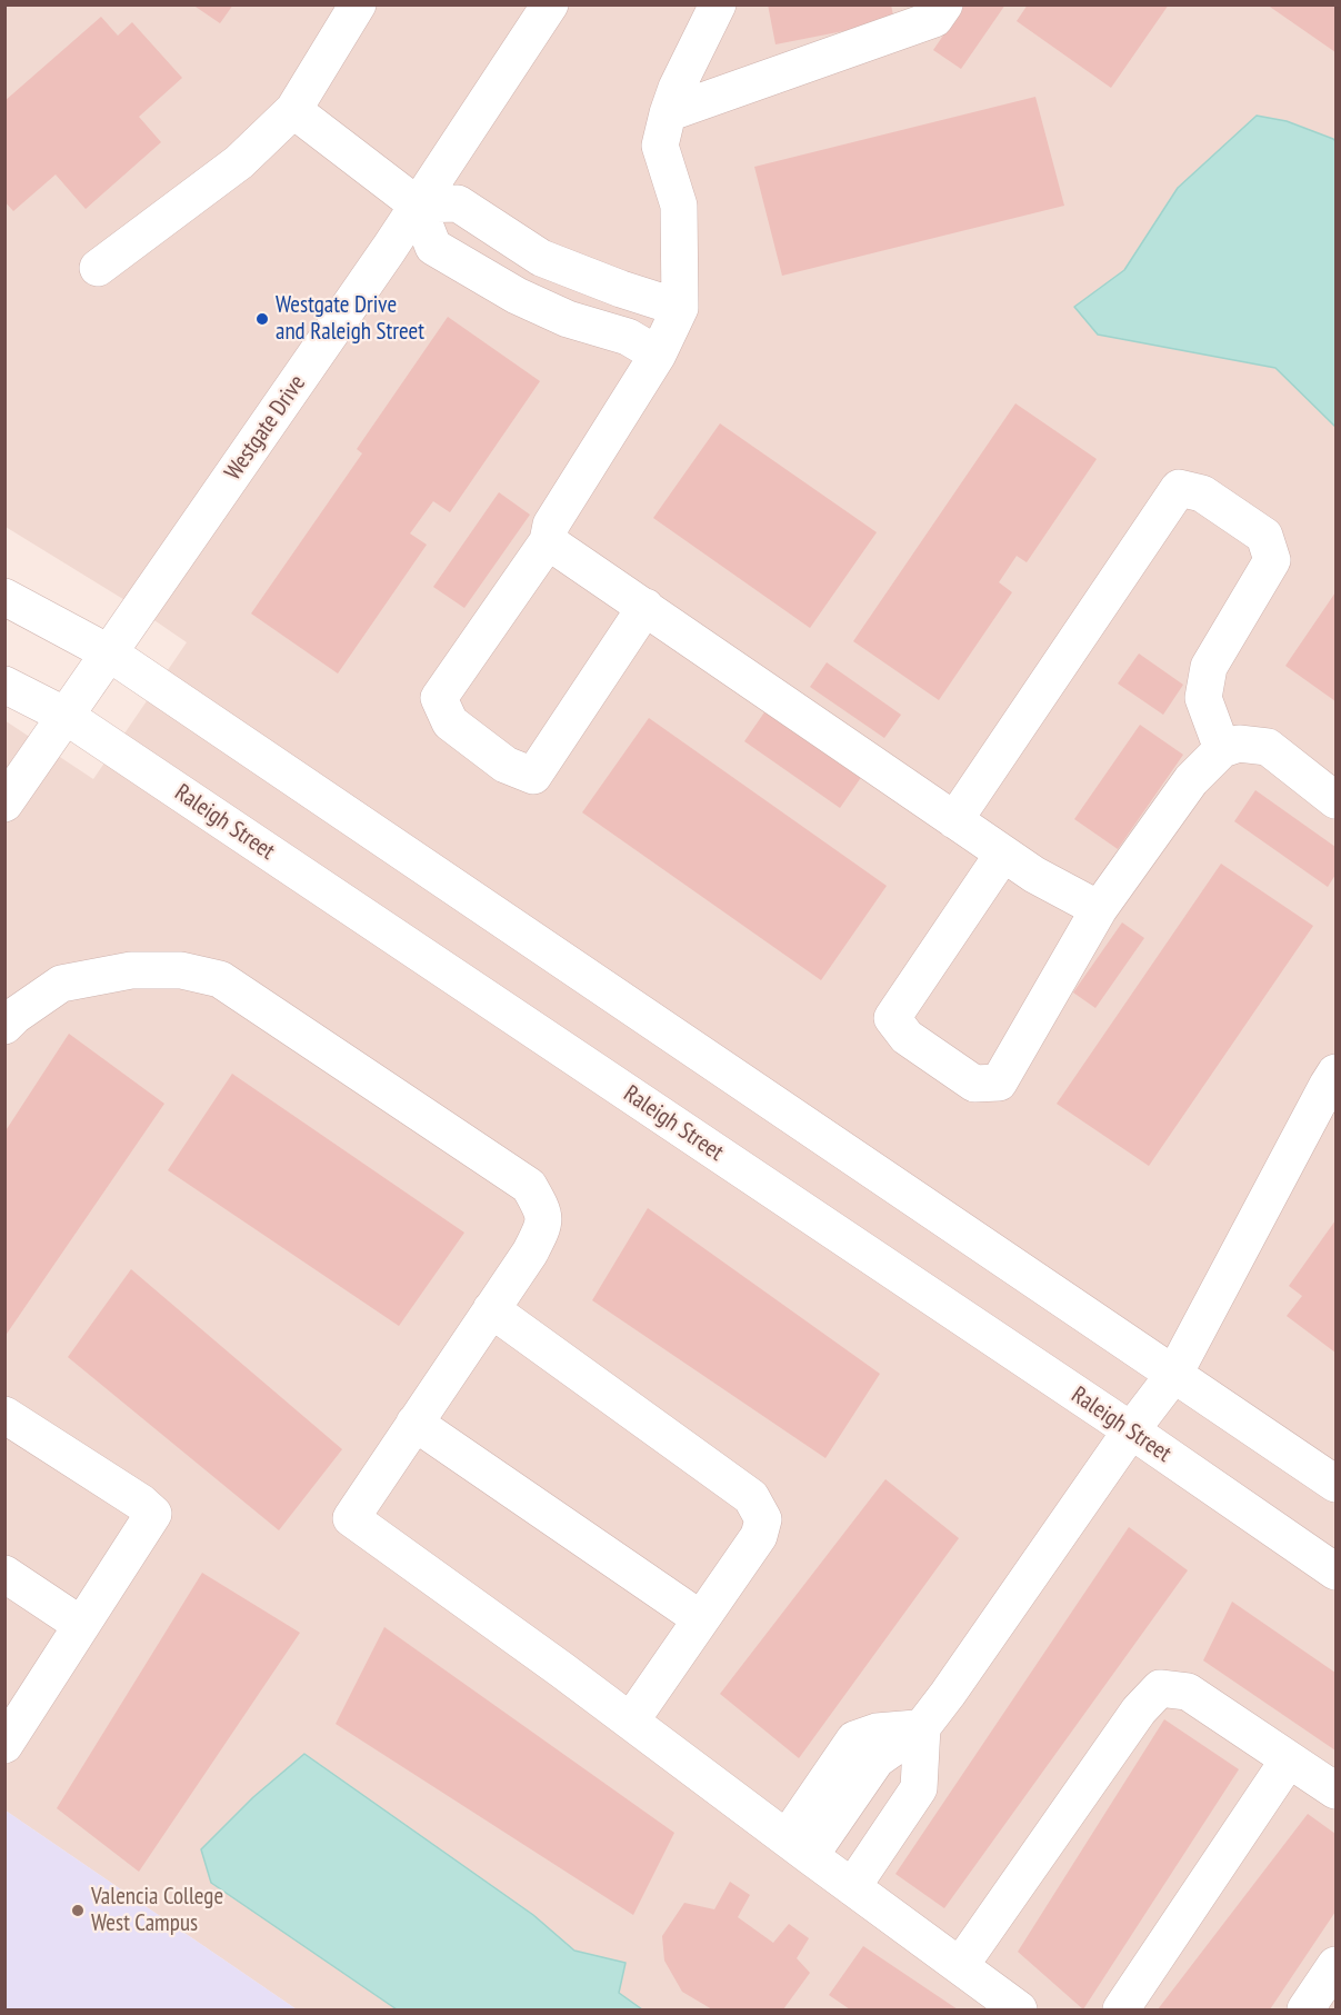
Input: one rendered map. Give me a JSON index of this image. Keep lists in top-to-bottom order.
{
  "streets": {
    "street": ["Westgate Drive", "Raleigh Street"]
  },
  "crossings": [
    ["Westgate Drive", "Raleigh Street"]
  ],
  "places": ["Westgate Drive and Raleigh Street", "Valencia College West Campus"]
}
